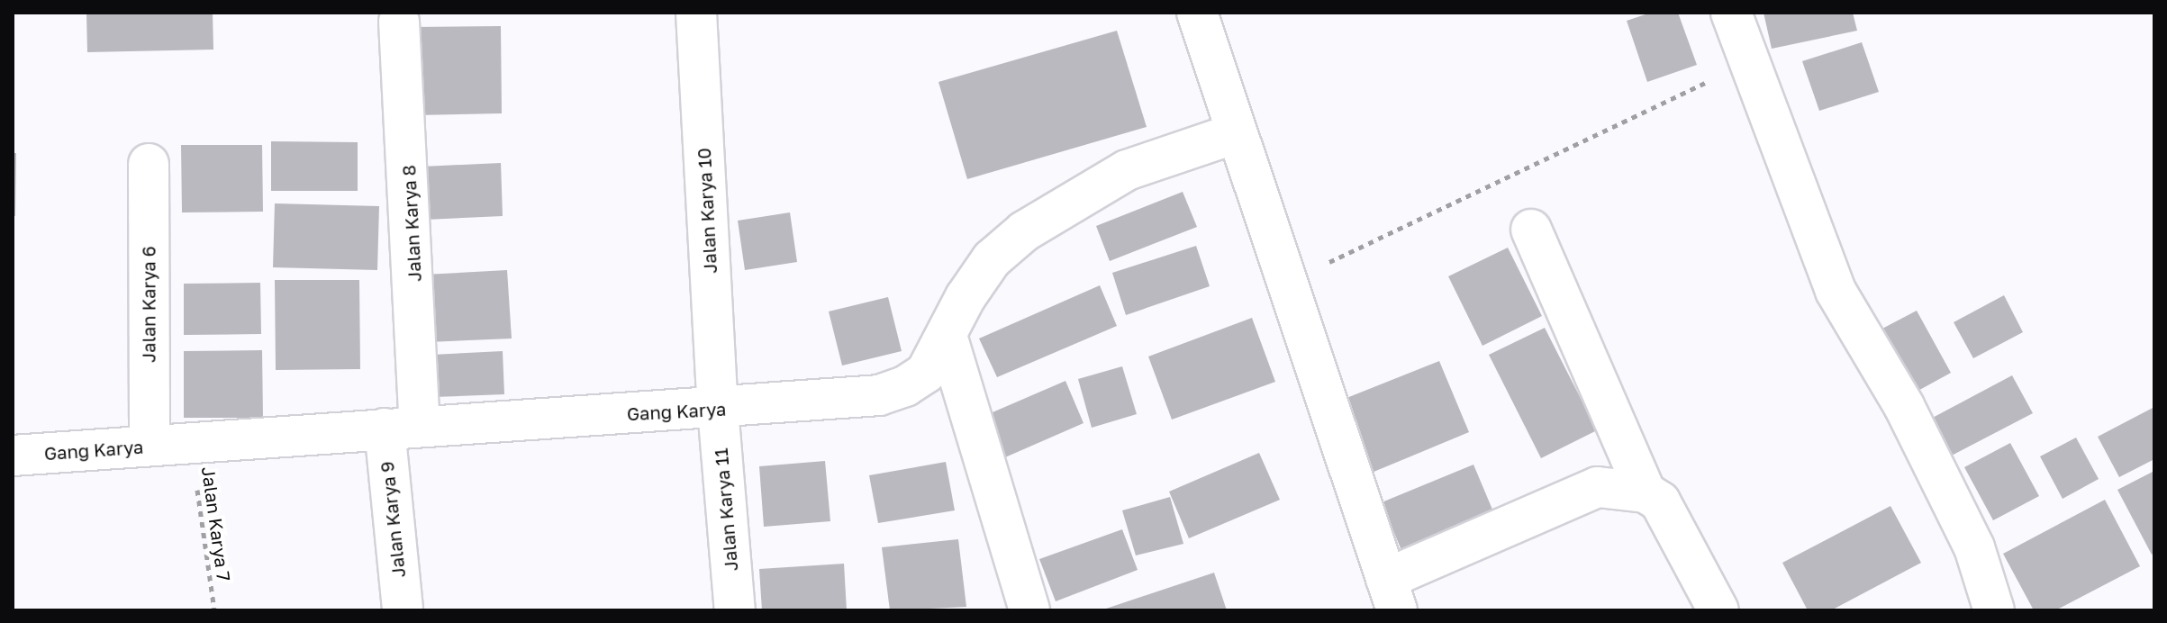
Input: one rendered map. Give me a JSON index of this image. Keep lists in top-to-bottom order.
{
  "streets": {
    "street": [
      "Jalan Karya 10",
      "Jalan Karya 8",
      "Jalan Karya 6",
      "Gang Karya",
      "Jalan Karya 11",
      "Jalan Karya 9"
    ],
    "path": ["Jalan Karya 7"]
  },
  "crossings": [
    ["Jalan Karya 10", "Gang Karya"],
    ["Jalan Karya 10", "Jalan Karya 11"],
    ["Jalan Karya 8", "Gang Karya"],
    ["Jalan Karya 8", "Jalan Karya 9"],
    ["Jalan Karya 6", "Gang Karya"],
    ["Gang Karya", "Jalan Karya 11"],
    ["Gang Karya", "Jalan Karya 9"],
    ["Gang Karya", "Jalan Karya 7"]
  ]
}
